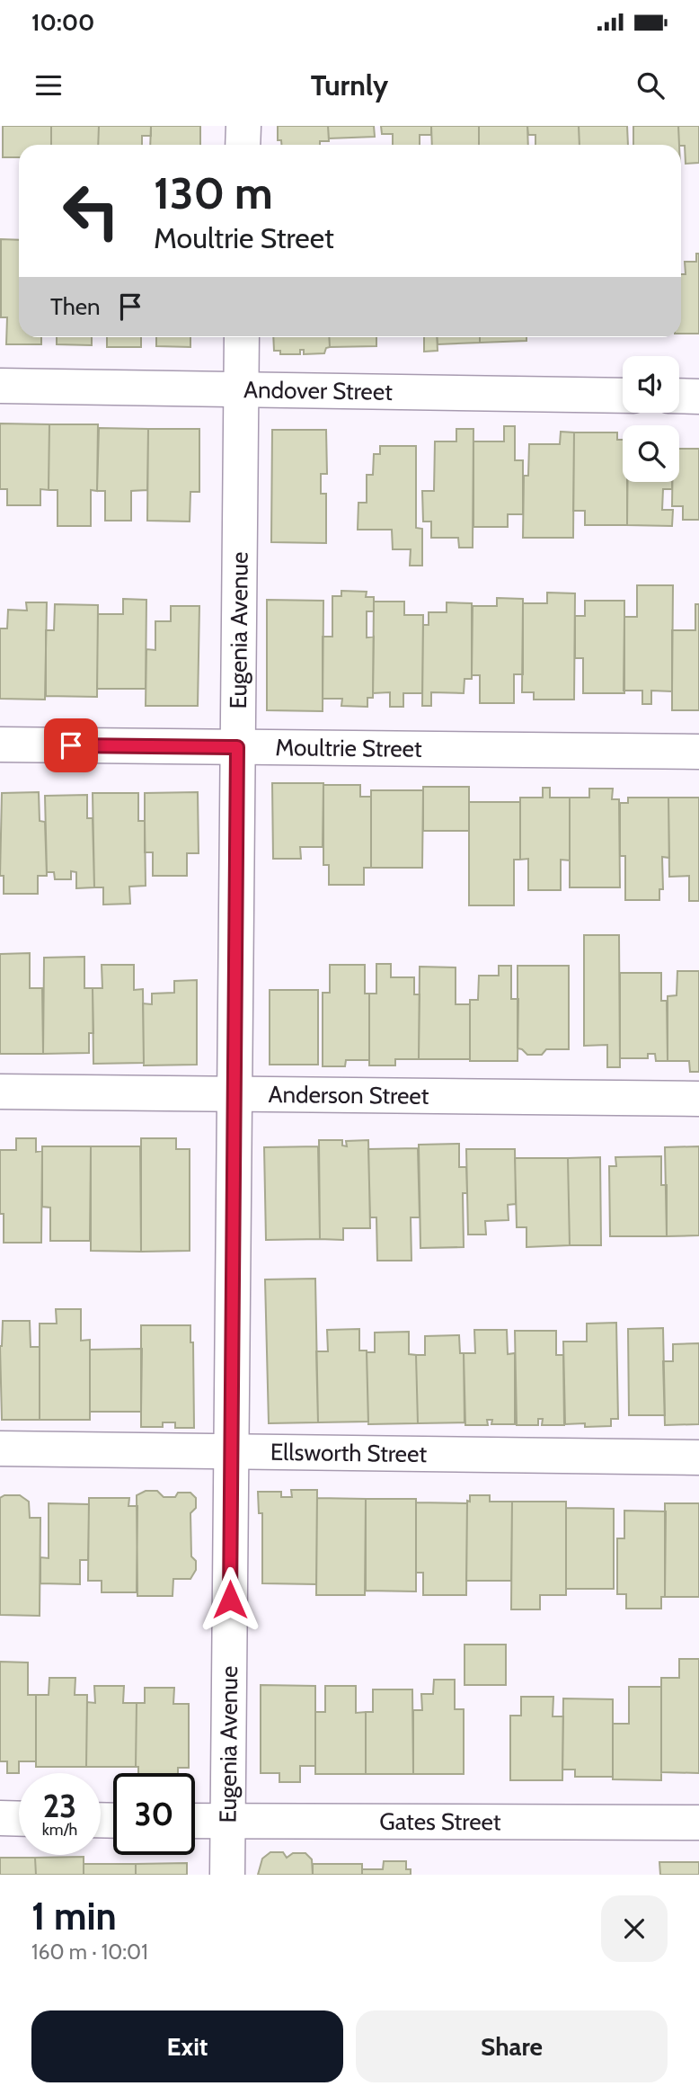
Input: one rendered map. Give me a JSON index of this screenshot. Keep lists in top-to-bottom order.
{
  "streets": {
    "street": [
      "Andover Street",
      "Eugenia Avenue",
      "Moultrie Street",
      "Anderson Street",
      "Ellsworth Street",
      "Gates Street"
    ]
  },
  "crossings": [
    ["Andover Street", "Eugenia Avenue"],
    ["Eugenia Avenue", "Moultrie Street"],
    ["Eugenia Avenue", "Anderson Street"],
    ["Eugenia Avenue", "Ellsworth Street"],
    ["Eugenia Avenue", "Gates Street"]
  ],
  "page": {
    "status": "10:00",
    "header": "Turnly",
    "turn": ["130 m", "Moultrie Street"],
    "then": "Then",
    "speed": "23 km/h",
    "limit": "30",
    "heading": ["1 min", "160 m · 10:01"],
    "buttons": ["Exit", "Share"]
  }
}
